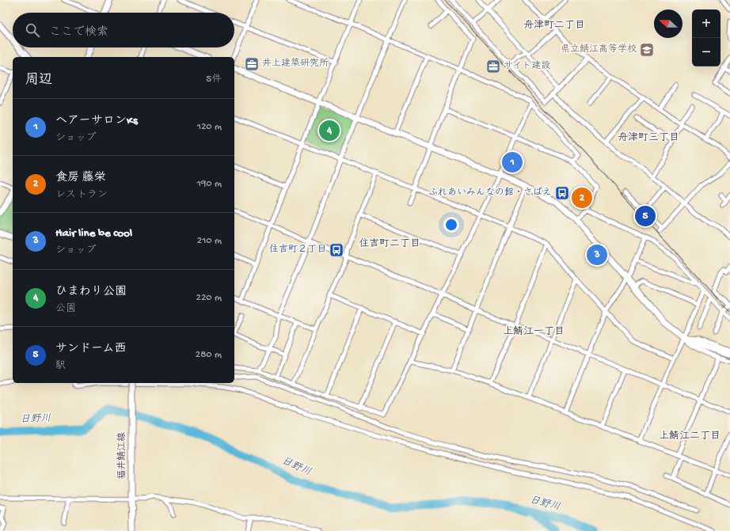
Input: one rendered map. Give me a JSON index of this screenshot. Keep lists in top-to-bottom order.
{
  "streets": {
    "street": ["福井鯖江線"]
  },
  "districts": [
    "舟津町二丁目",
    "舟津町三丁目",
    "住吉町二丁目",
    "上鯖江一丁目",
    "上鯖江二丁目"
  ],
  "water": ["日野川"],
  "places": {
    "school or university": ["県立鯖江高等学校"],
    "office": ["井上建築研究所", "サイト建設"],
    "bus stop": ["ふれあいみんなの館・さばえ", "住吉町２丁目"]
  },
  "north": "left",
  "page": {
    "map_buttons": ["+", "−"],
    "search": "ここで検索",
    "heading": ["周辺", "5件"],
    "list": [
      {
        "mark": "1",
        "name": "ヘアーサロンKs",
        "note": "ショップ",
        "value": "120 m"
      },
      {
        "mark": "2",
        "name": "食房 藤栄",
        "note": "レストラン",
        "value": "190 m"
      },
      {
        "mark": "3",
        "name": "Hair line be cool",
        "note": "ショップ",
        "value": "210 m"
      },
      {
        "mark": "4",
        "name": "ひまわり公園",
        "note": "公園",
        "value": "220 m"
      },
      {
        "mark": "5",
        "name": "サンドーム西",
        "note": "駅",
        "value": "280 m"
      }
    ],
    "pins": [
      "4",
      "1",
      "2",
      "5",
      "3"
    ]
  }
}
